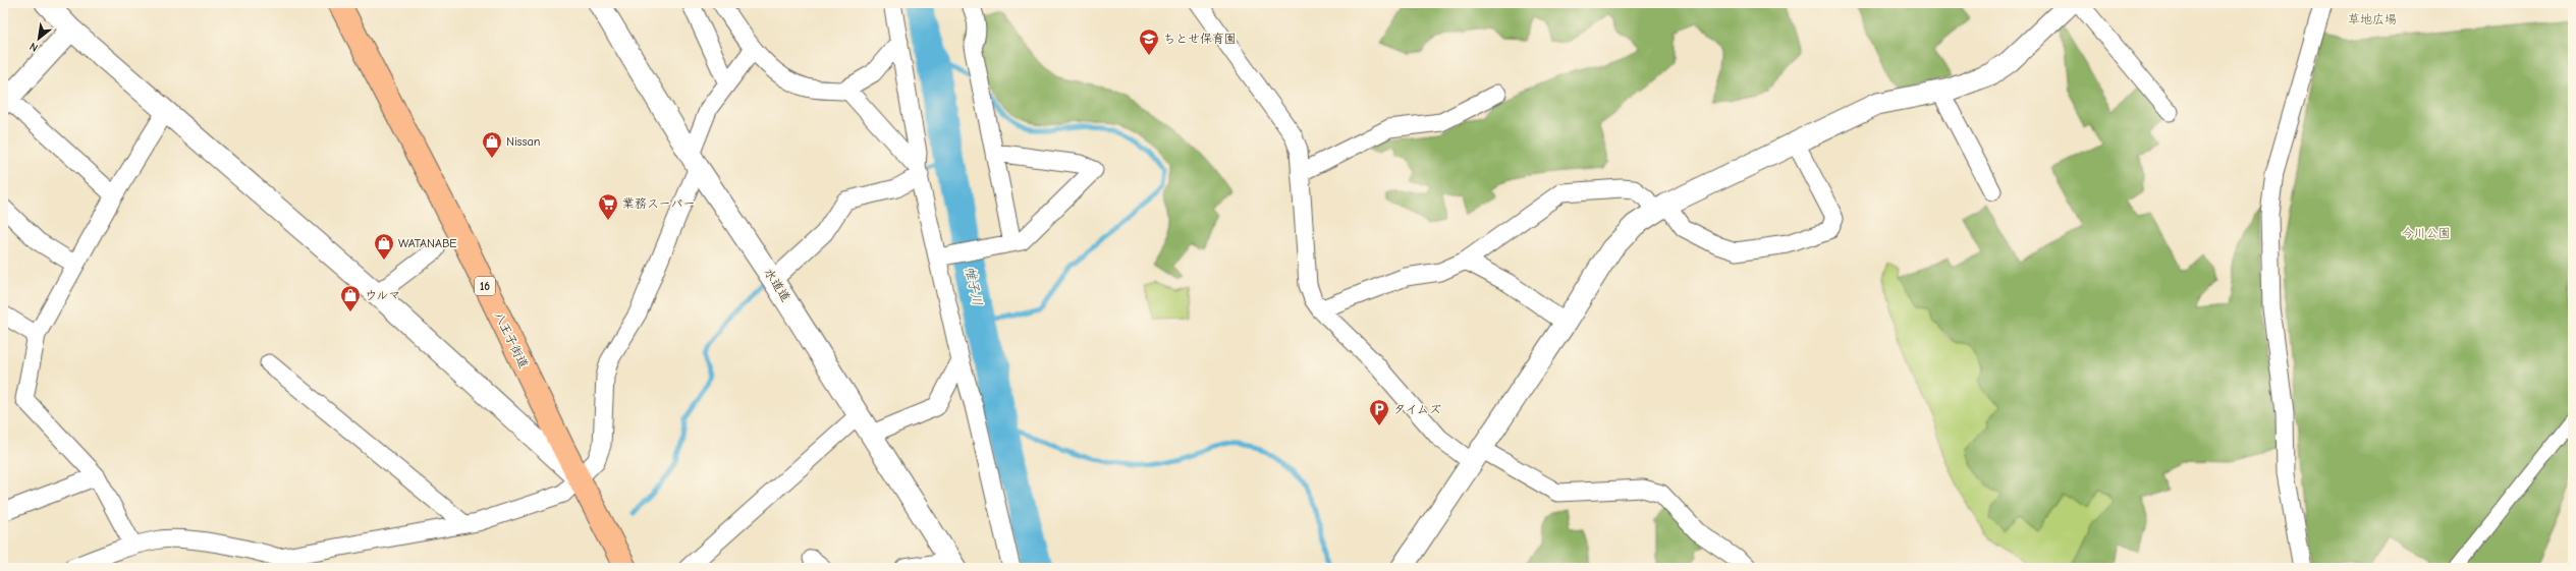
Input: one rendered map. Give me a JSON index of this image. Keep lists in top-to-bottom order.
{
  "streets": {
    "highway": ["16", "八王子街道"],
    "street": ["水道道"]
  },
  "water": ["帷子川"],
  "parks": ["草地広場", "今川公園"],
  "places": {
    "school or university": ["ちとせ保育園"],
    "shop": ["Nissan", "WATANABE", "ウルマ"],
    "supermarket": ["業務スーパー"],
    "parking": ["タイムズ"]
  },
  "north": "bottom left"
}
